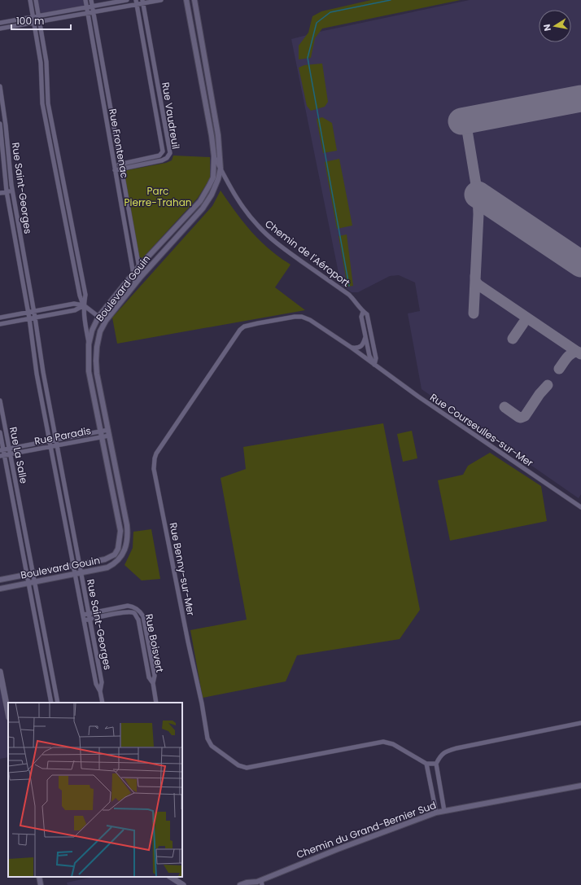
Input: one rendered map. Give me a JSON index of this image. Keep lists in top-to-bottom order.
{
  "streets": {
    "street": [
      "Rue Vaudreuil",
      "Rue Frontenac",
      "Rue Saint-Georges",
      "Chemin de l'Aéroport",
      "Boulevard Gouin",
      "Rue Courseulles-sur-Mer",
      "Rue Paradis",
      "Rue La Salle",
      "Rue Benny-sur-Mer",
      "Rue Boisvert",
      "Chemin du Grand-Bernier Sud"
    ]
  },
  "crossings": [
    ["Rue Vaudreuil", "Rue Frontenac"],
    ["Rue Frontenac", "Boulevard Gouin"],
    ["Rue Saint-Georges", "Boulevard Gouin"],
    ["Rue Saint-Georges", "Rue Paradis"],
    ["Rue Saint-Georges", "Rue Boisvert"],
    ["Chemin de l'Aéroport", "Boulevard Gouin"],
    ["Chemin de l'Aéroport", "Rue Courseulles-sur-Mer"],
    ["Chemin de l'Aéroport", "Rue Benny-sur-Mer"],
    ["Boulevard Gouin", "Rue Paradis"],
    ["Boulevard Gouin", "Rue La Salle"],
    ["Rue Courseulles-sur-Mer", "Rue Benny-sur-Mer"],
    ["Rue Paradis", "Rue La Salle"]
  ],
  "parks": ["Parc Pierre-Trahan"],
  "scale_bar": "100 m",
  "north": "left"
}
